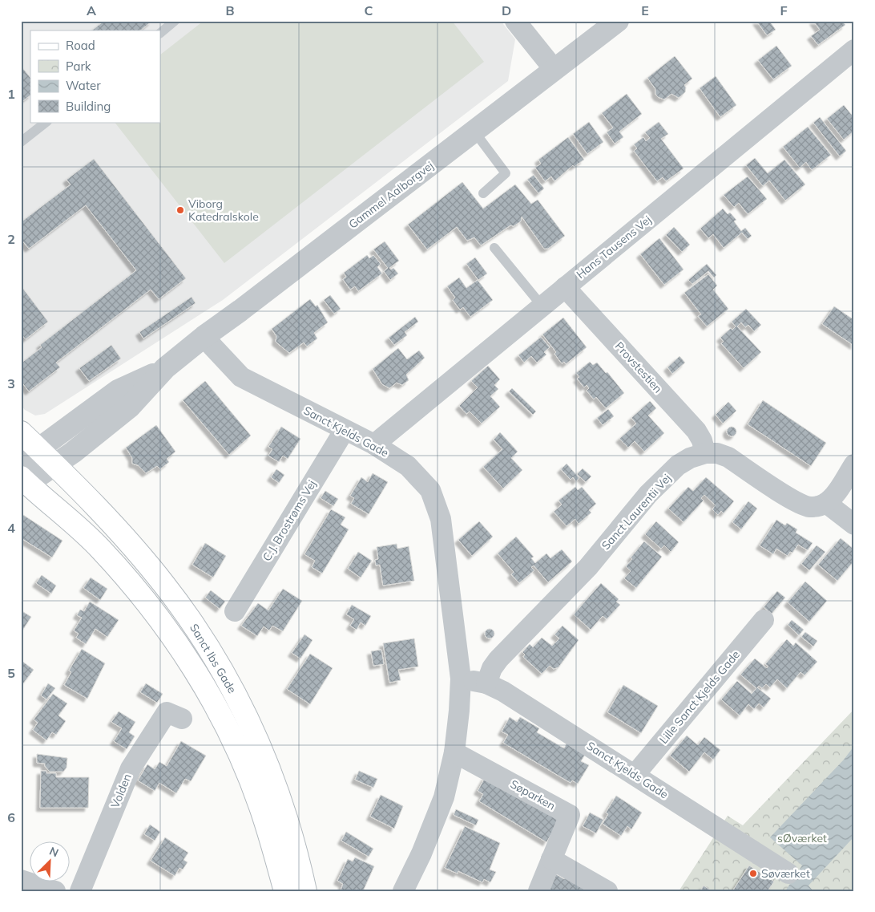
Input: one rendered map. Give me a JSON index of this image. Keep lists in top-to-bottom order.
{
  "streets": {
    "main road": ["Sanct Ibs Gade"],
    "street": [
      "Gammel Aalborgvej",
      "Hans Tausens Vej",
      "Provstestien",
      "Sanct Kjelds Gade",
      "Sanct Laurentii Vej",
      "C.J. Brostrøms Vej",
      "Lille Sanct Kjelds Gade",
      "Volden",
      "Søparken"
    ]
  },
  "crossings": [
    ["Gammel Aalborgvej", "Sanct Kjelds Gade"],
    ["Gammel Aalborgvej", "Sanct Ibs Gade"],
    ["Hans Tausens Vej", "Provstestien"],
    ["Hans Tausens Vej", "Sanct Kjelds Gade"],
    ["Provstestien", "Sanct Laurentii Vej"],
    ["Sanct Kjelds Gade", "Sanct Laurentii Vej"],
    ["Sanct Kjelds Gade", "C.J. Brostrøms Vej"],
    ["Sanct Kjelds Gade", "Lille Sanct Kjelds Gade"],
    ["Sanct Kjelds Gade", "Søparken"]
  ],
  "parks": ["sØværket"],
  "places": ["Viborg Katedralskole", "Søværket"],
  "legend": [
    "Road",
    "Park",
    "Water",
    "Building"
  ],
  "north": "top right",
  "grid": {
    "columns": [
      "A",
      "B",
      "C",
      "D",
      "E",
      "F"
    ],
    "rows": [
      "1",
      "2",
      "3",
      "4",
      "5",
      "6"
    ]
  }
}
